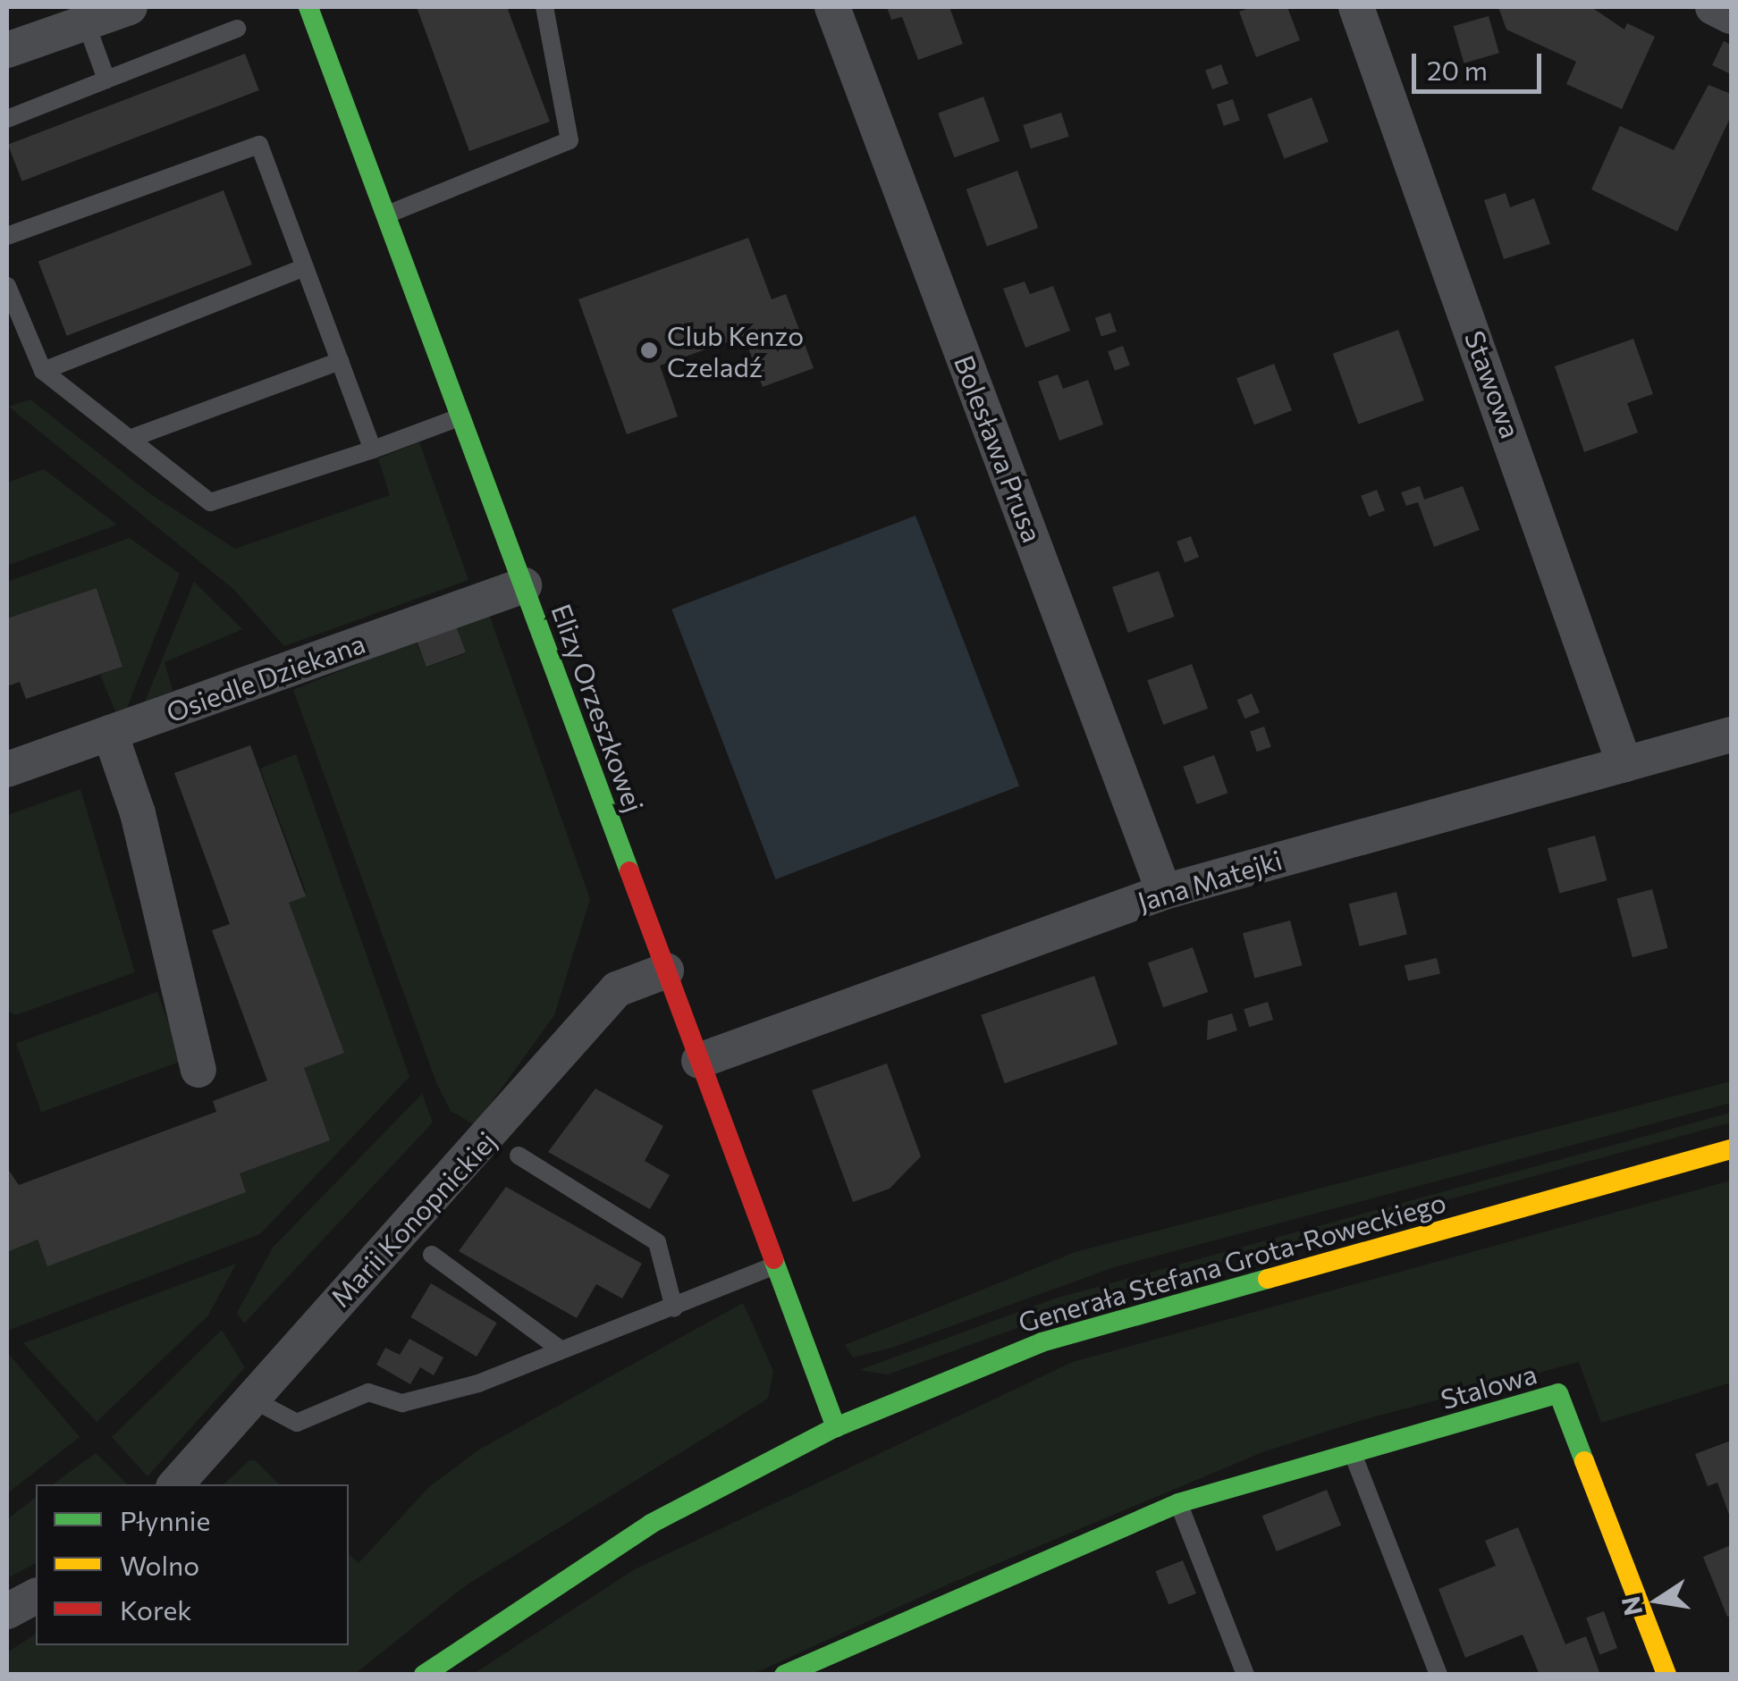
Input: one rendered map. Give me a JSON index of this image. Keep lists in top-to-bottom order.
{
  "streets": {
    "street": [
      "Stawowa",
      "Bolesława Prusa",
      "Osiedle Dziekana",
      "Elizy Orzeszkowej",
      "Jana Matejki",
      "Marii Konopnickiej",
      "Generała Stefana Grota-Roweckiego",
      "Stalowa"
    ]
  },
  "crossings": [
    ["Stawowa", "Jana Matejki"],
    ["Bolesława Prusa", "Jana Matejki"],
    ["Osiedle Dziekana", "Elizy Orzeszkowej"],
    ["Elizy Orzeszkowej", "Jana Matejki"],
    ["Elizy Orzeszkowej", "Marii Konopnickiej"],
    ["Elizy Orzeszkowej", "Generała Stefana Grota-Roweckiego"]
  ],
  "places": ["Club Kenzo Czeladź"],
  "legend": ["Płynnie", "Wolno", "Korek"],
  "scale_bar": "20 m",
  "north": "left"
}
